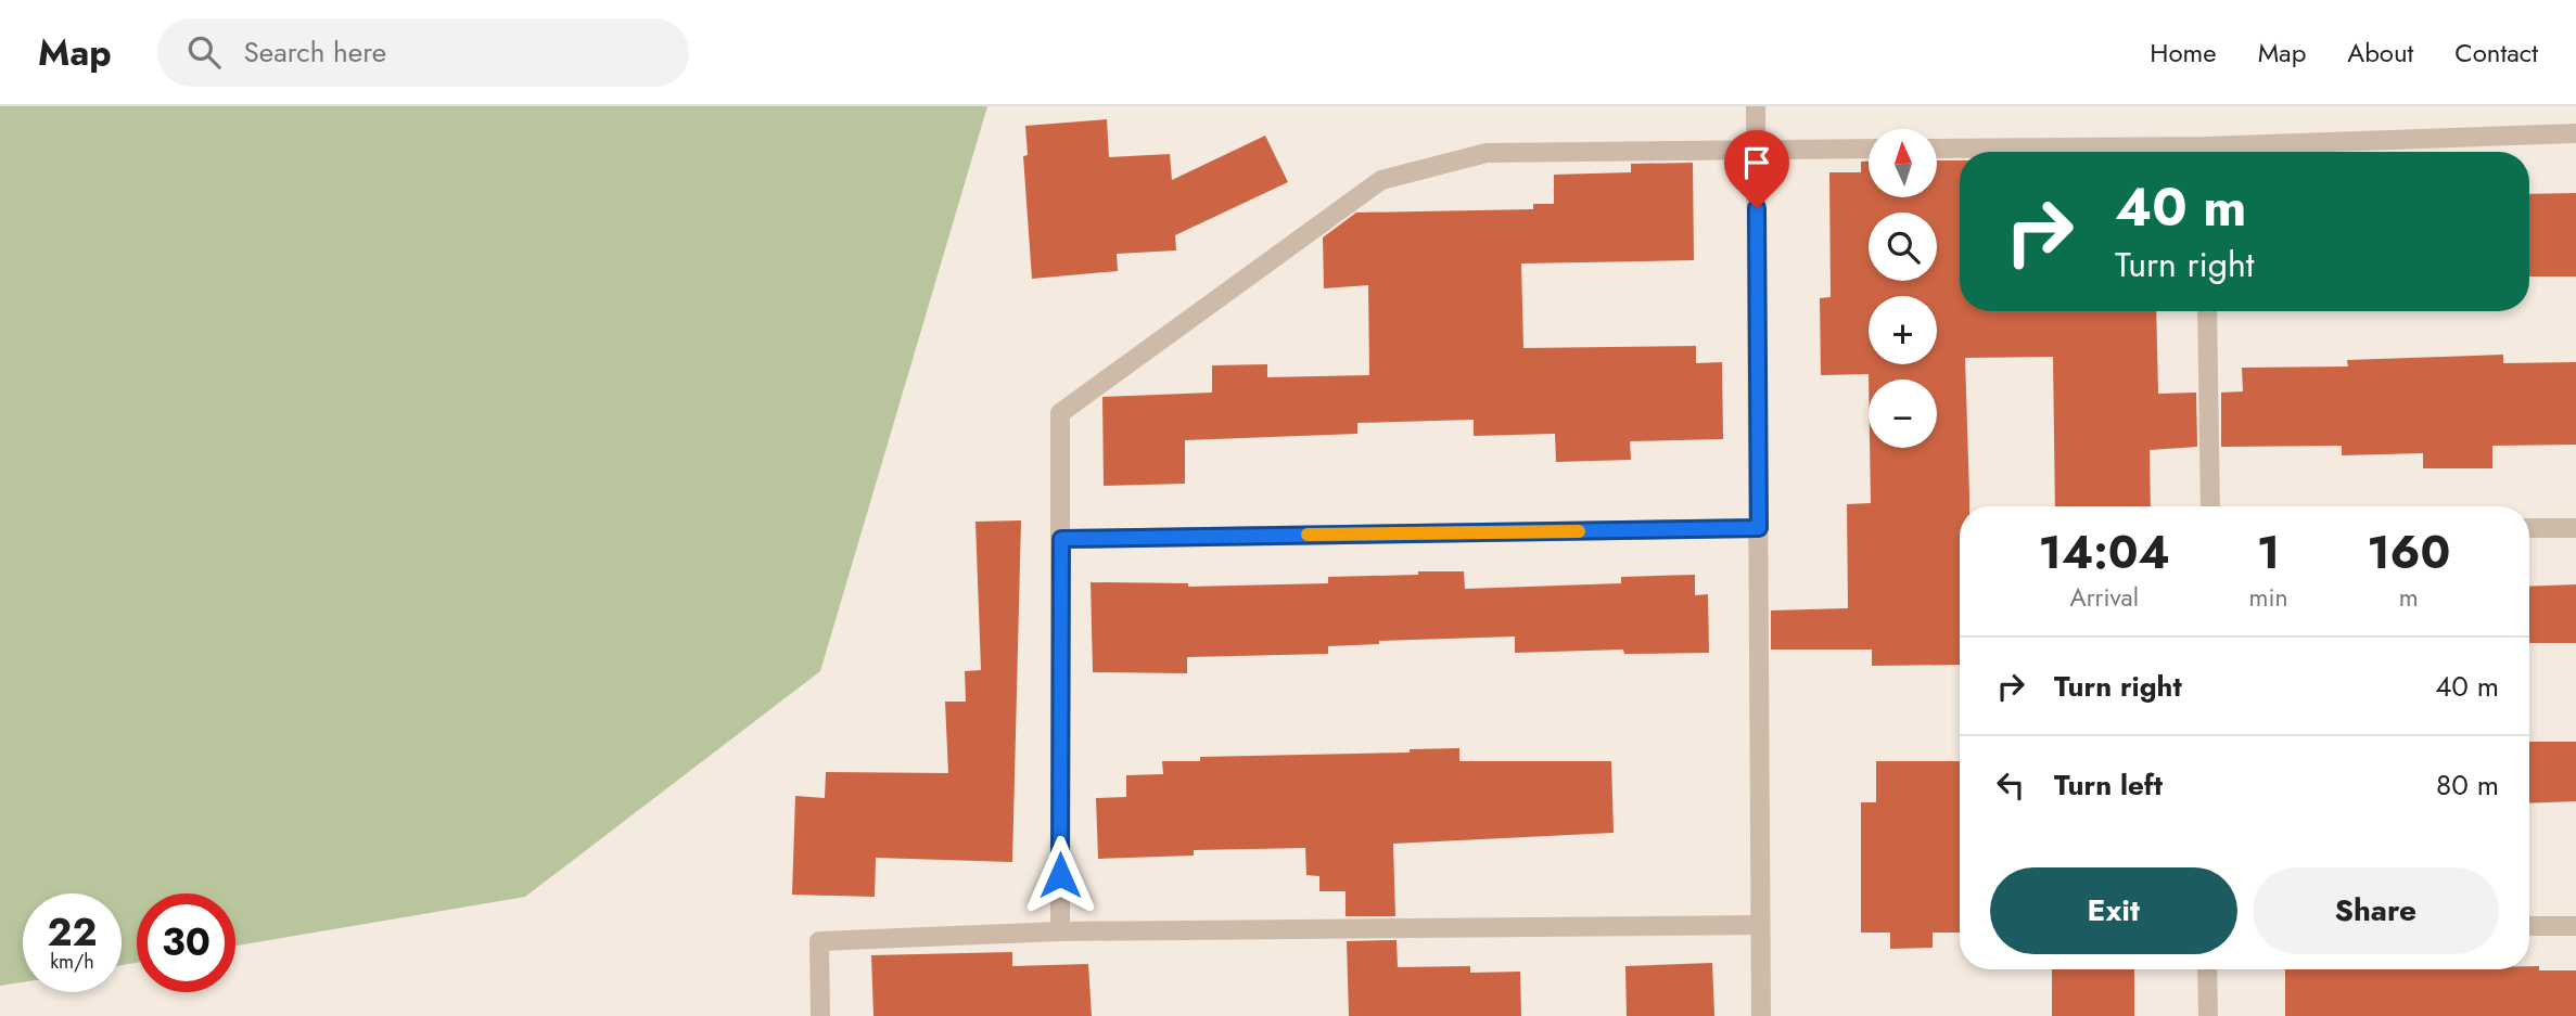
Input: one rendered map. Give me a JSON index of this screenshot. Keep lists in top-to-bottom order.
{
  "north": "top",
  "page": {
    "header": "Map",
    "search": "Search here",
    "nav": [
      "Home",
      "Map",
      "About",
      "Contact"
    ],
    "map_buttons": ["+", "−"],
    "turn": ["40 m", "Turn right"],
    "eta": [
      "14:04",
      "Arrival",
      "1",
      "min",
      "160",
      "m"
    ],
    "list": [
      {
        "name": "Turn right",
        "value": "40 m"
      },
      {
        "name": "Turn left",
        "value": "80 m"
      }
    ],
    "buttons": ["Exit", "Share"],
    "speed": "22 km/h",
    "limit": "30"
  }
}
